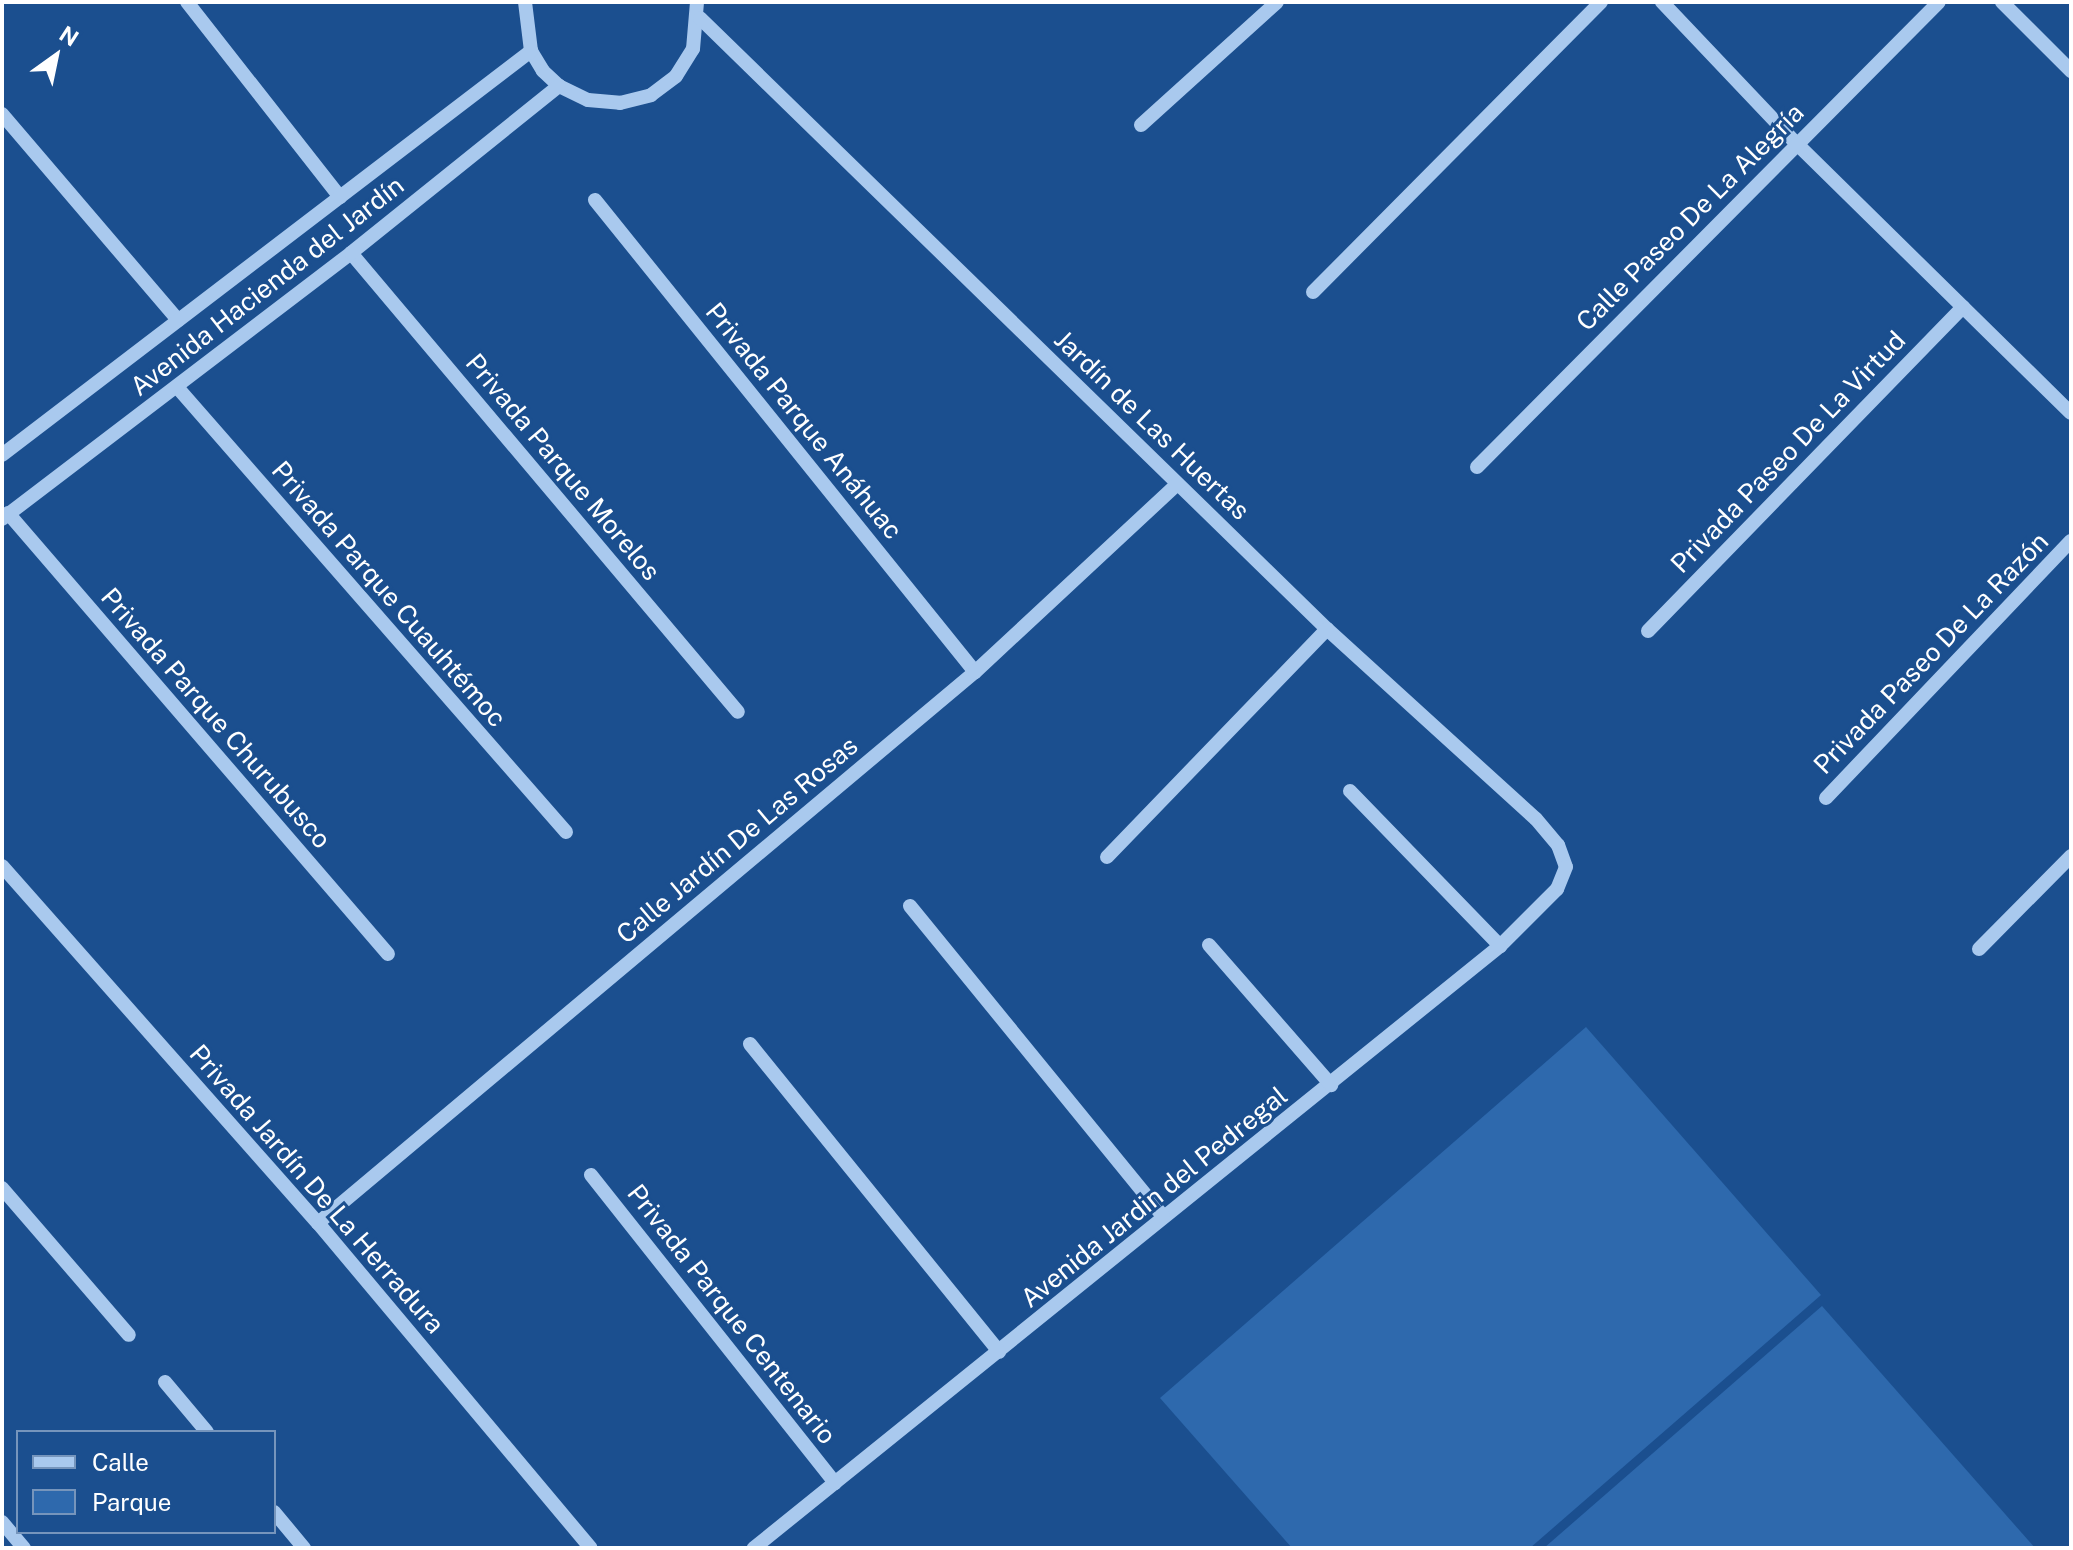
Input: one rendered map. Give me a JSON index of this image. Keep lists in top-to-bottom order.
{
  "streets": {
    "street": [
      "Calle Paseo De La Alegría",
      "Avenida Hacienda del Jardín",
      "Privada Parque Anáhuac",
      "Jardín de Las Huertas",
      "Privada Paseo De La Virtud",
      "Privada Parque Morelos",
      "Privada Parque Cuauhtémoc",
      "Privada Paseo De La Razón",
      "Privada Parque Churubusco",
      "Calle Jardín De Las Rosas",
      "Privada Jardín De La Herradura",
      "Avenida Jardin del Pedregal",
      "Privada Parque Centenario"
    ]
  },
  "crossings": [
    ["Avenida Hacienda del Jardín", "Privada Parque Morelos"],
    ["Avenida Hacienda del Jardín", "Privada Parque Cuauhtémoc"],
    ["Avenida Hacienda del Jardín", "Privada Parque Churubusco"],
    ["Privada Parque Anáhuac", "Calle Jardín De Las Rosas"],
    ["Jardín de Las Huertas", "Calle Jardín De Las Rosas"],
    ["Jardín de Las Huertas", "Avenida Jardin del Pedregal"],
    ["Calle Jardín De Las Rosas", "Privada Jardín De La Herradura"],
    ["Avenida Jardin del Pedregal", "Privada Parque Centenario"]
  ],
  "legend": ["Calle", "Parque"],
  "north": "top right"
}
